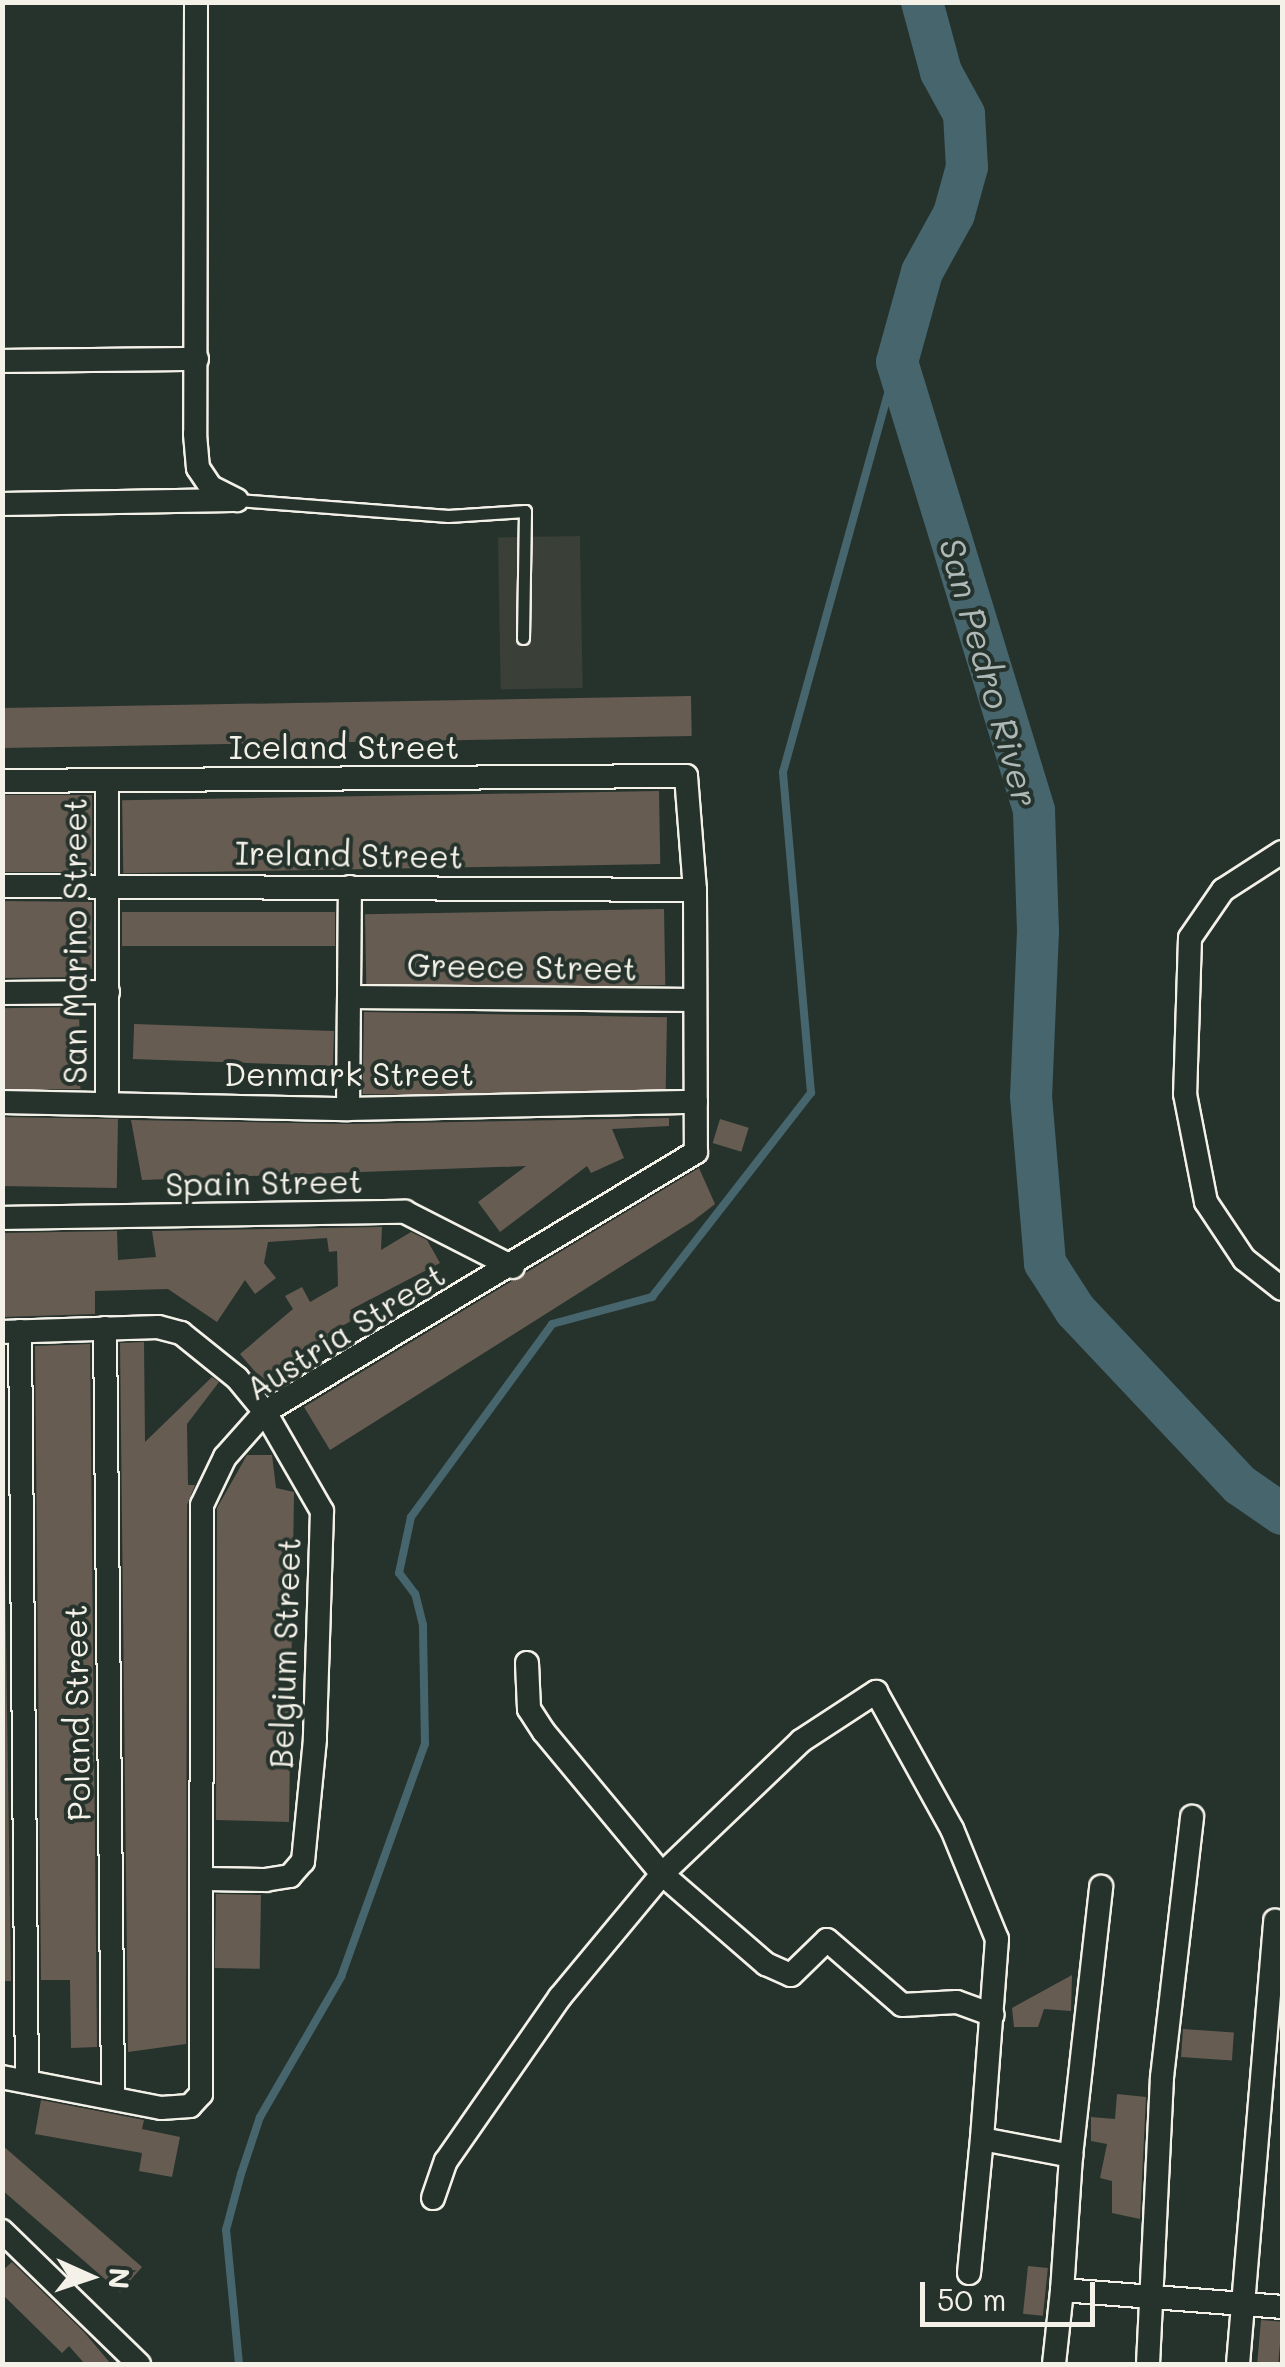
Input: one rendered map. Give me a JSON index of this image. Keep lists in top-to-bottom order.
{
  "streets": {
    "street": [
      "Iceland Street",
      "Ireland Street",
      "San Marino Street",
      "Greece Street",
      "Denmark Street",
      "Spain Street",
      "Austria Street",
      "Belgium Street",
      "Poland Street"
    ]
  },
  "crossings": [
    ["Iceland Street", "San Marino Street"],
    ["Iceland Street", "Austria Street"],
    ["Ireland Street", "San Marino Street"],
    ["Ireland Street", "Austria Street"],
    ["San Marino Street", "Denmark Street"],
    ["Greece Street", "Austria Street"],
    ["Denmark Street", "Austria Street"],
    ["Spain Street", "Austria Street"],
    ["Austria Street", "Belgium Street"],
    ["Austria Street", "Poland Street"],
    ["Belgium Street", "Poland Street"]
  ],
  "water": ["San Pedro River"],
  "scale_bar": "50 m",
  "north": "right"
}
